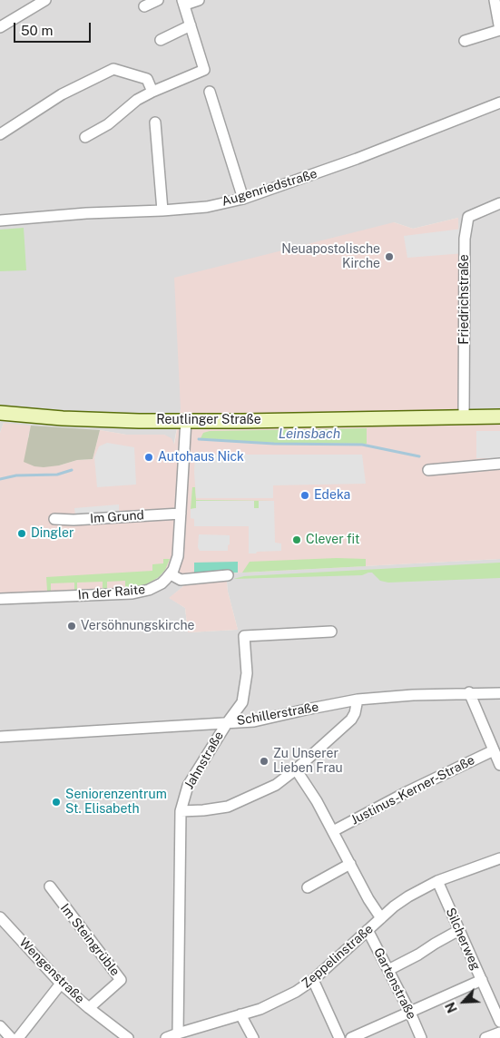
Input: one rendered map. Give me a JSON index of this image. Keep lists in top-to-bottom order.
{
  "streets": {
    "main road": ["Reutlinger Straße"],
    "street": [
      "Augenriedstraße",
      "Friedrichstraße",
      "Im Grund",
      "In der Raite",
      "Schillerstraße",
      "Jahnstraße",
      "Justinus-Kerner-Straße",
      "Silcherweg",
      "Im Steingrüble",
      "Zeppelinstraße",
      "Wengenstraße",
      "Gartenstraße"
    ]
  },
  "crossings": [
    ["Friedrichstraße", "Reutlinger Straße"],
    ["Schillerstraße", "Jahnstraße"],
    ["Jahnstraße", "Zeppelinstraße"],
    ["Silcherweg", "Zeppelinstraße"],
    ["Im Steingrüble", "Wengenstraße"],
    ["Zeppelinstraße", "Gartenstraße"]
  ],
  "water": ["Leinsbach"],
  "places": [
    "Neuapostolische Kirche",
    "Autohaus Nick",
    "Edeka",
    "Dingler",
    "Clever fit",
    "Versöhnungskirche",
    "Zu Unserer Lieben Frau",
    "Seniorenzentrum St. Elisabeth"
  ],
  "scale_bar": "50 m",
  "north": "bottom left"
}
